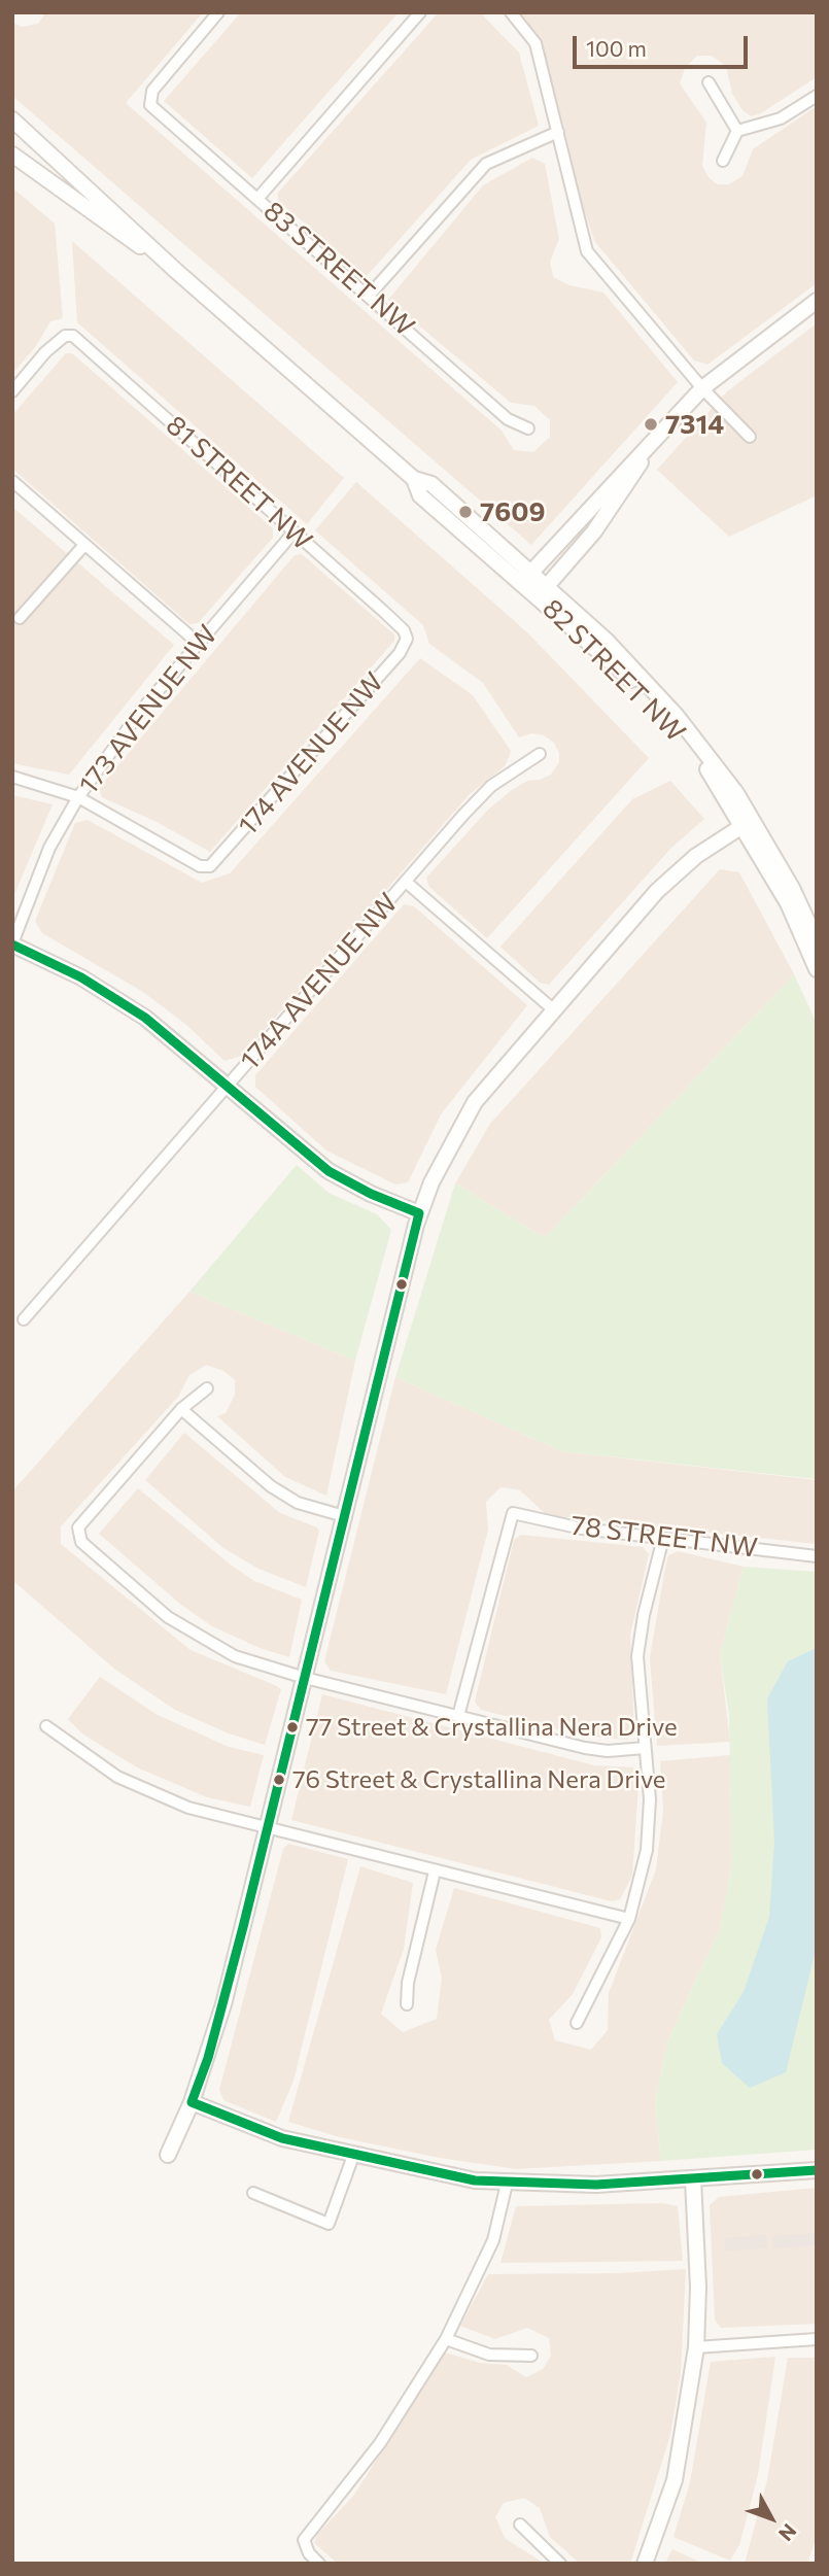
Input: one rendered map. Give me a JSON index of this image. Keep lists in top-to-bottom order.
{
  "streets": {
    "street": [
      "83 STREET NW",
      "81 STREET NW",
      "82 STREET NW",
      "173 AVENUE NW",
      "174 AVENUE NW",
      "174A AVENUE NW",
      "78 STREET NW"
    ]
  },
  "crossings": [
    ["81 STREET NW", "173 AVENUE NW"],
    ["81 STREET NW", "174 AVENUE NW"],
    ["173 AVENUE NW", "174 AVENUE NW"]
  ],
  "places": [
    "7314",
    "7609",
    "77 Street & Crystallina Nera Drive",
    "76 Street & Crystallina Nera Drive"
  ],
  "scale_bar": "100 m",
  "north": "bottom right"
}
